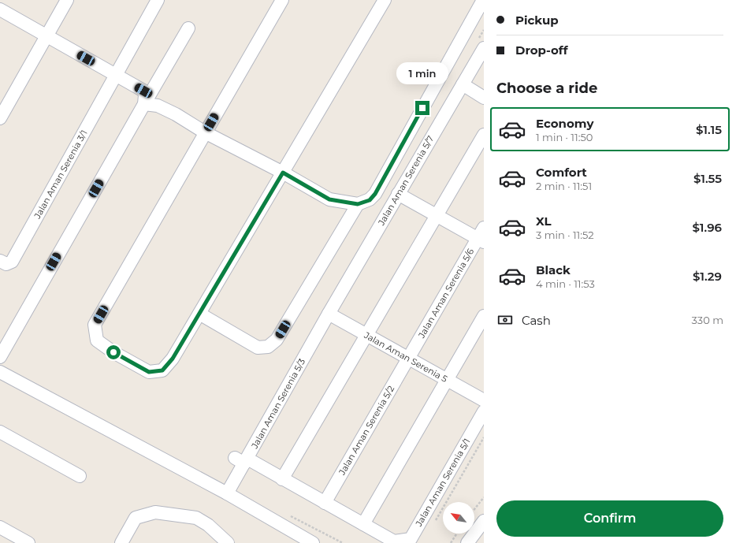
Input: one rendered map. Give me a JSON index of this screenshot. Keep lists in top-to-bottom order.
{
  "streets": {
    "street": [
      "Jalan Aman Serenia 3/1",
      "Jalan Aman Serenia 5/7",
      "Jalan Aman Serenia 5/6",
      "Jalan Aman Serenia 5",
      "Jalan Aman Serenia 5/3",
      "Jalan Aman Serenia 5/2",
      "Jalan Aman Serenia 5/1"
    ]
  },
  "crossings": [
    ["Jalan Aman Serenia 5/7", "Jalan Aman Serenia 5"],
    ["Jalan Aman Serenia 5/7", "Jalan Aman Serenia 5/3"],
    ["Jalan Aman Serenia 5/6", "Jalan Aman Serenia 5"],
    ["Jalan Aman Serenia 5/6", "Jalan Aman Serenia 5/2"],
    ["Jalan Aman Serenia 5", "Jalan Aman Serenia 5/3"],
    ["Jalan Aman Serenia 5", "Jalan Aman Serenia 5/2"]
  ],
  "north": "top left",
  "page": {
    "banner": ["Pickup", "Drop-off"],
    "bubble": "1 min",
    "heading": "Choose a ride",
    "list": [
      {
        "name": "Economy",
        "note": "1 min · 11:50",
        "value": "$1.15"
      },
      {
        "name": "Comfort",
        "note": "2 min · 11:51",
        "value": "$1.55"
      },
      {
        "name": "XL",
        "note": "3 min · 11:52",
        "value": "$1.96"
      },
      {
        "name": "Black",
        "note": "4 min · 11:53",
        "value": "$1.29"
      }
    ],
    "pay": ["Cash", "330 m"],
    "buttons": "Confirm"
  }
}
